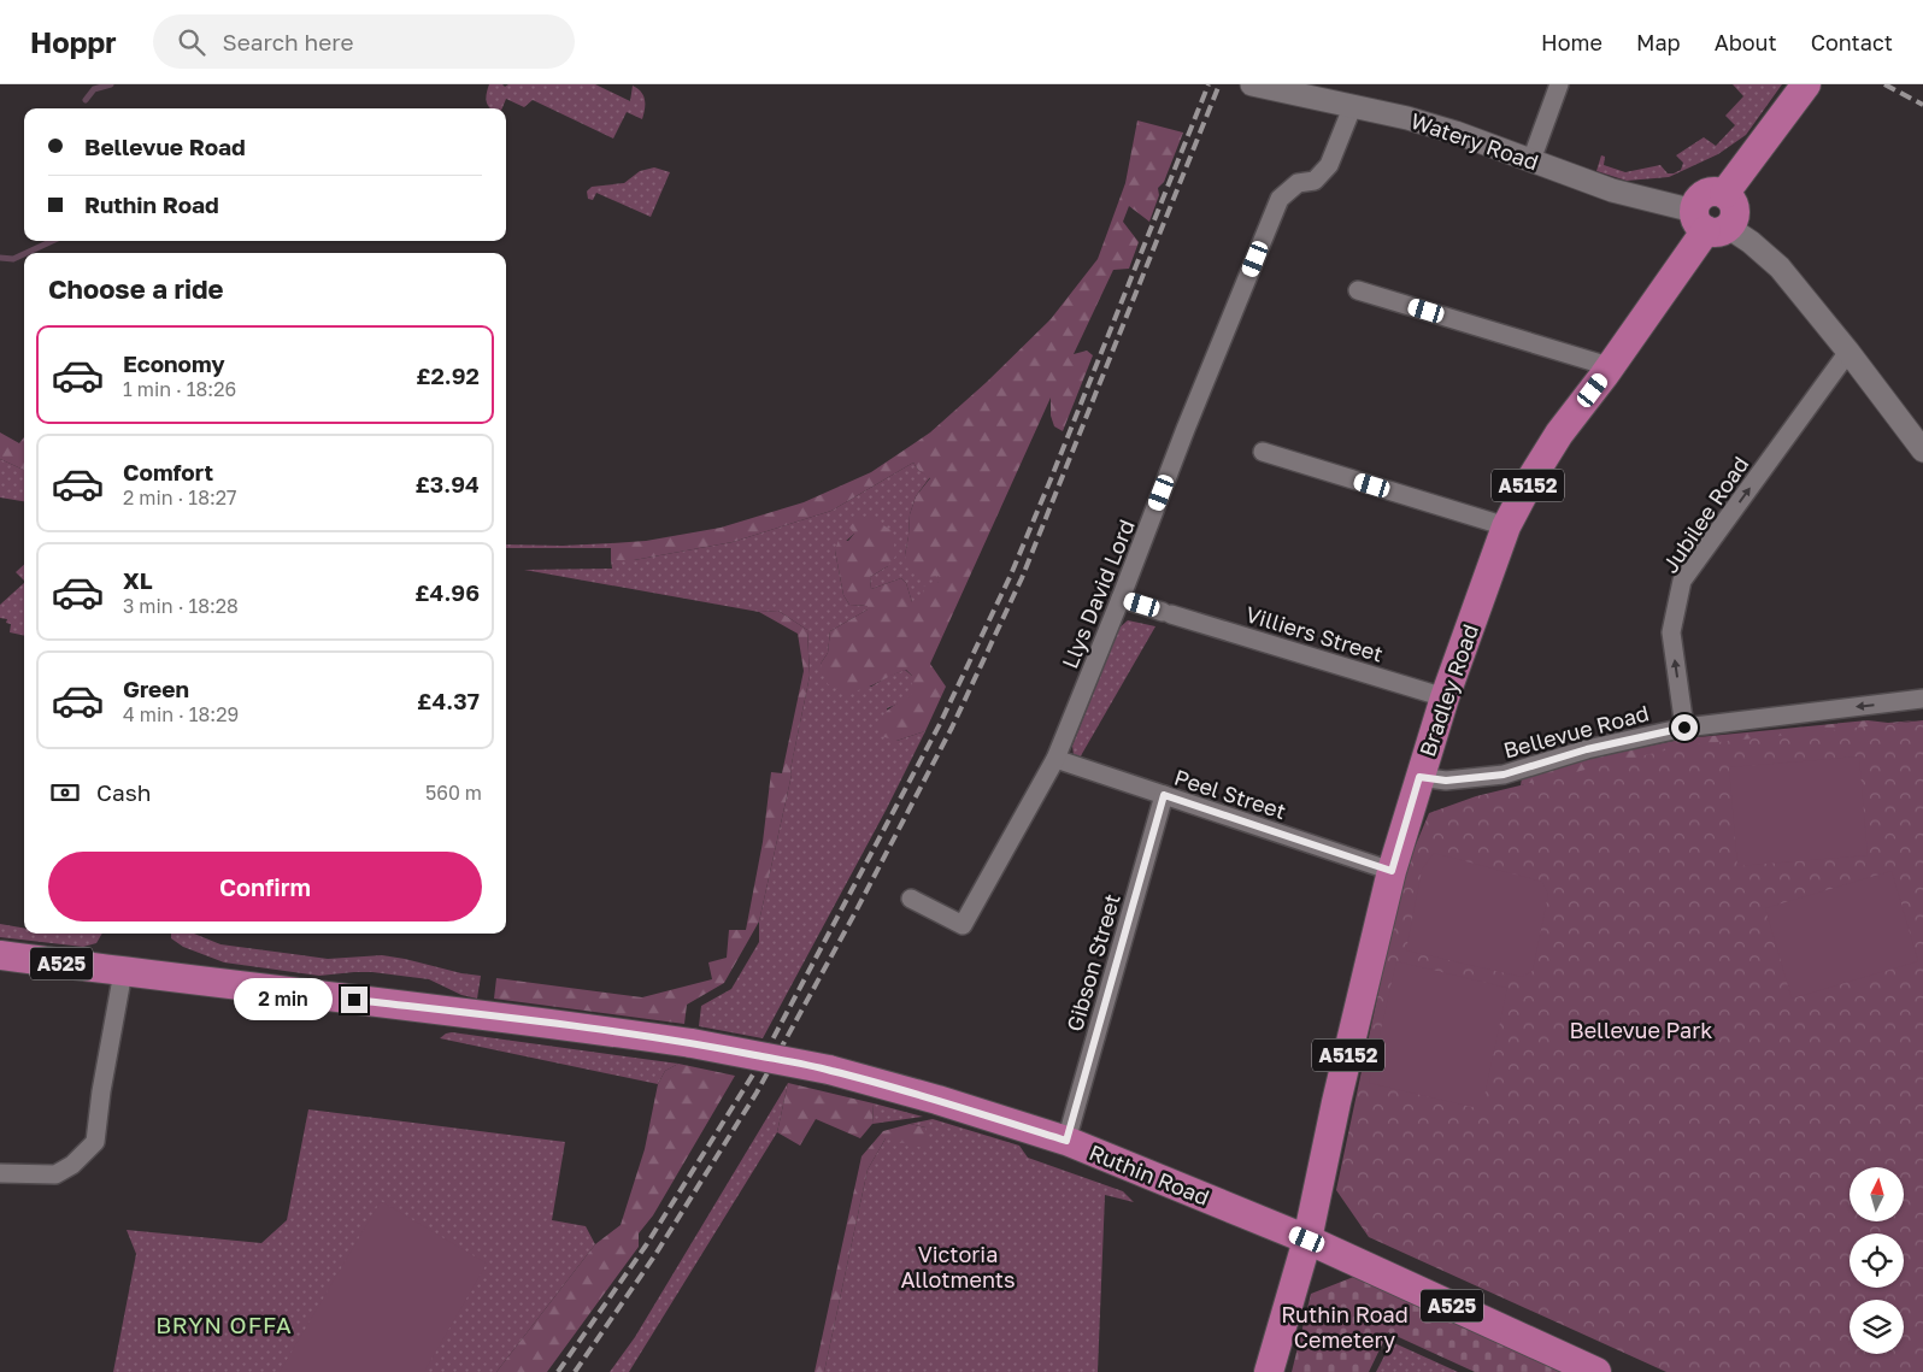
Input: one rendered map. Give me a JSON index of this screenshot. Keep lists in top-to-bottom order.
{
  "streets": {
    "main road": [
      "A5152",
      "Bradley Road",
      "A525",
      "Ruthin Road"
    ],
    "street": [
      "Watery Road",
      "Jubilee Road",
      "Llys David Lord",
      "Villiers Street",
      "Bellevue Road",
      "Peel Street",
      "Gibson Street"
    ]
  },
  "crossings": [
    ["Watery Road", "Jubilee Road"],
    ["Watery Road", "Llys David Lord"],
    ["Watery Road", "Bradley Road"],
    ["A5152", "Bradley Road"],
    ["A5152", "Ruthin Road"],
    ["Jubilee Road", "Bellevue Road"],
    ["Llys David Lord", "Villiers Street"],
    ["Llys David Lord", "Peel Street"],
    ["Villiers Street", "Bradley Road"],
    ["Bradley Road", "Bellevue Road"],
    ["Bradley Road", "Peel Street"],
    ["Bradley Road", "Ruthin Road"],
    ["Peel Street", "Gibson Street"],
    ["Gibson Street", "Ruthin Road"]
  ],
  "one_way": ["Jubilee Road", "Bellevue Road"],
  "districts": ["BRYN OFFA"],
  "parks": ["Bellevue Park", "Victoria Allotments", "Ruthin Road Cemetery"],
  "north": "top",
  "page": {
    "header": "Hoppr",
    "search": "Search here",
    "nav": [
      "Home",
      "Map",
      "About",
      "Contact"
    ],
    "banner": ["Bellevue Road", "Ruthin Road"],
    "heading": "Choose a ride",
    "list": [
      {
        "name": "Economy",
        "note": "1 min · 18:26",
        "value": "£2.92"
      },
      {
        "name": "Comfort",
        "note": "2 min · 18:27",
        "value": "£3.94"
      },
      {
        "name": "XL",
        "note": "3 min · 18:28",
        "value": "£4.96"
      },
      {
        "name": "Green",
        "note": "4 min · 18:29",
        "value": "£4.37"
      }
    ],
    "pay": ["Cash", "560 m"],
    "buttons": "Confirm",
    "bubble": "2 min"
  }
}
